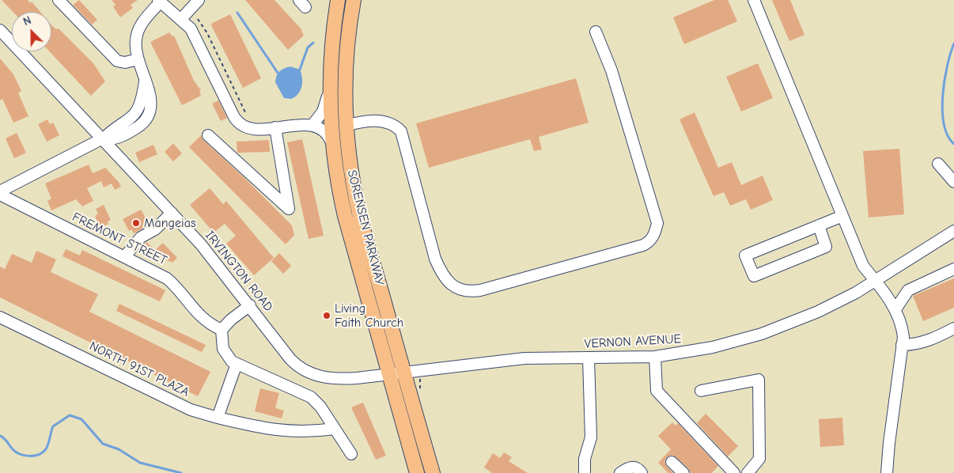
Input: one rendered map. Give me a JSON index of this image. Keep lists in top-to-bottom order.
{
  "streets": {
    "main road": ["SORENSEN PARKWAY"],
    "street": [
      "FREMONT STREET",
      "IRVINGTON ROAD",
      "VERNON AVENUE",
      "NORTH 91ST PLAZA"
    ]
  },
  "crossings": [
    ["SORENSEN PARKWAY", "IRVINGTON ROAD"],
    ["SORENSEN PARKWAY", "VERNON AVENUE"],
    ["IRVINGTON ROAD", "VERNON AVENUE"]
  ],
  "places": ["Mangeias", "Living Faith Church"],
  "north": "top left"
}
